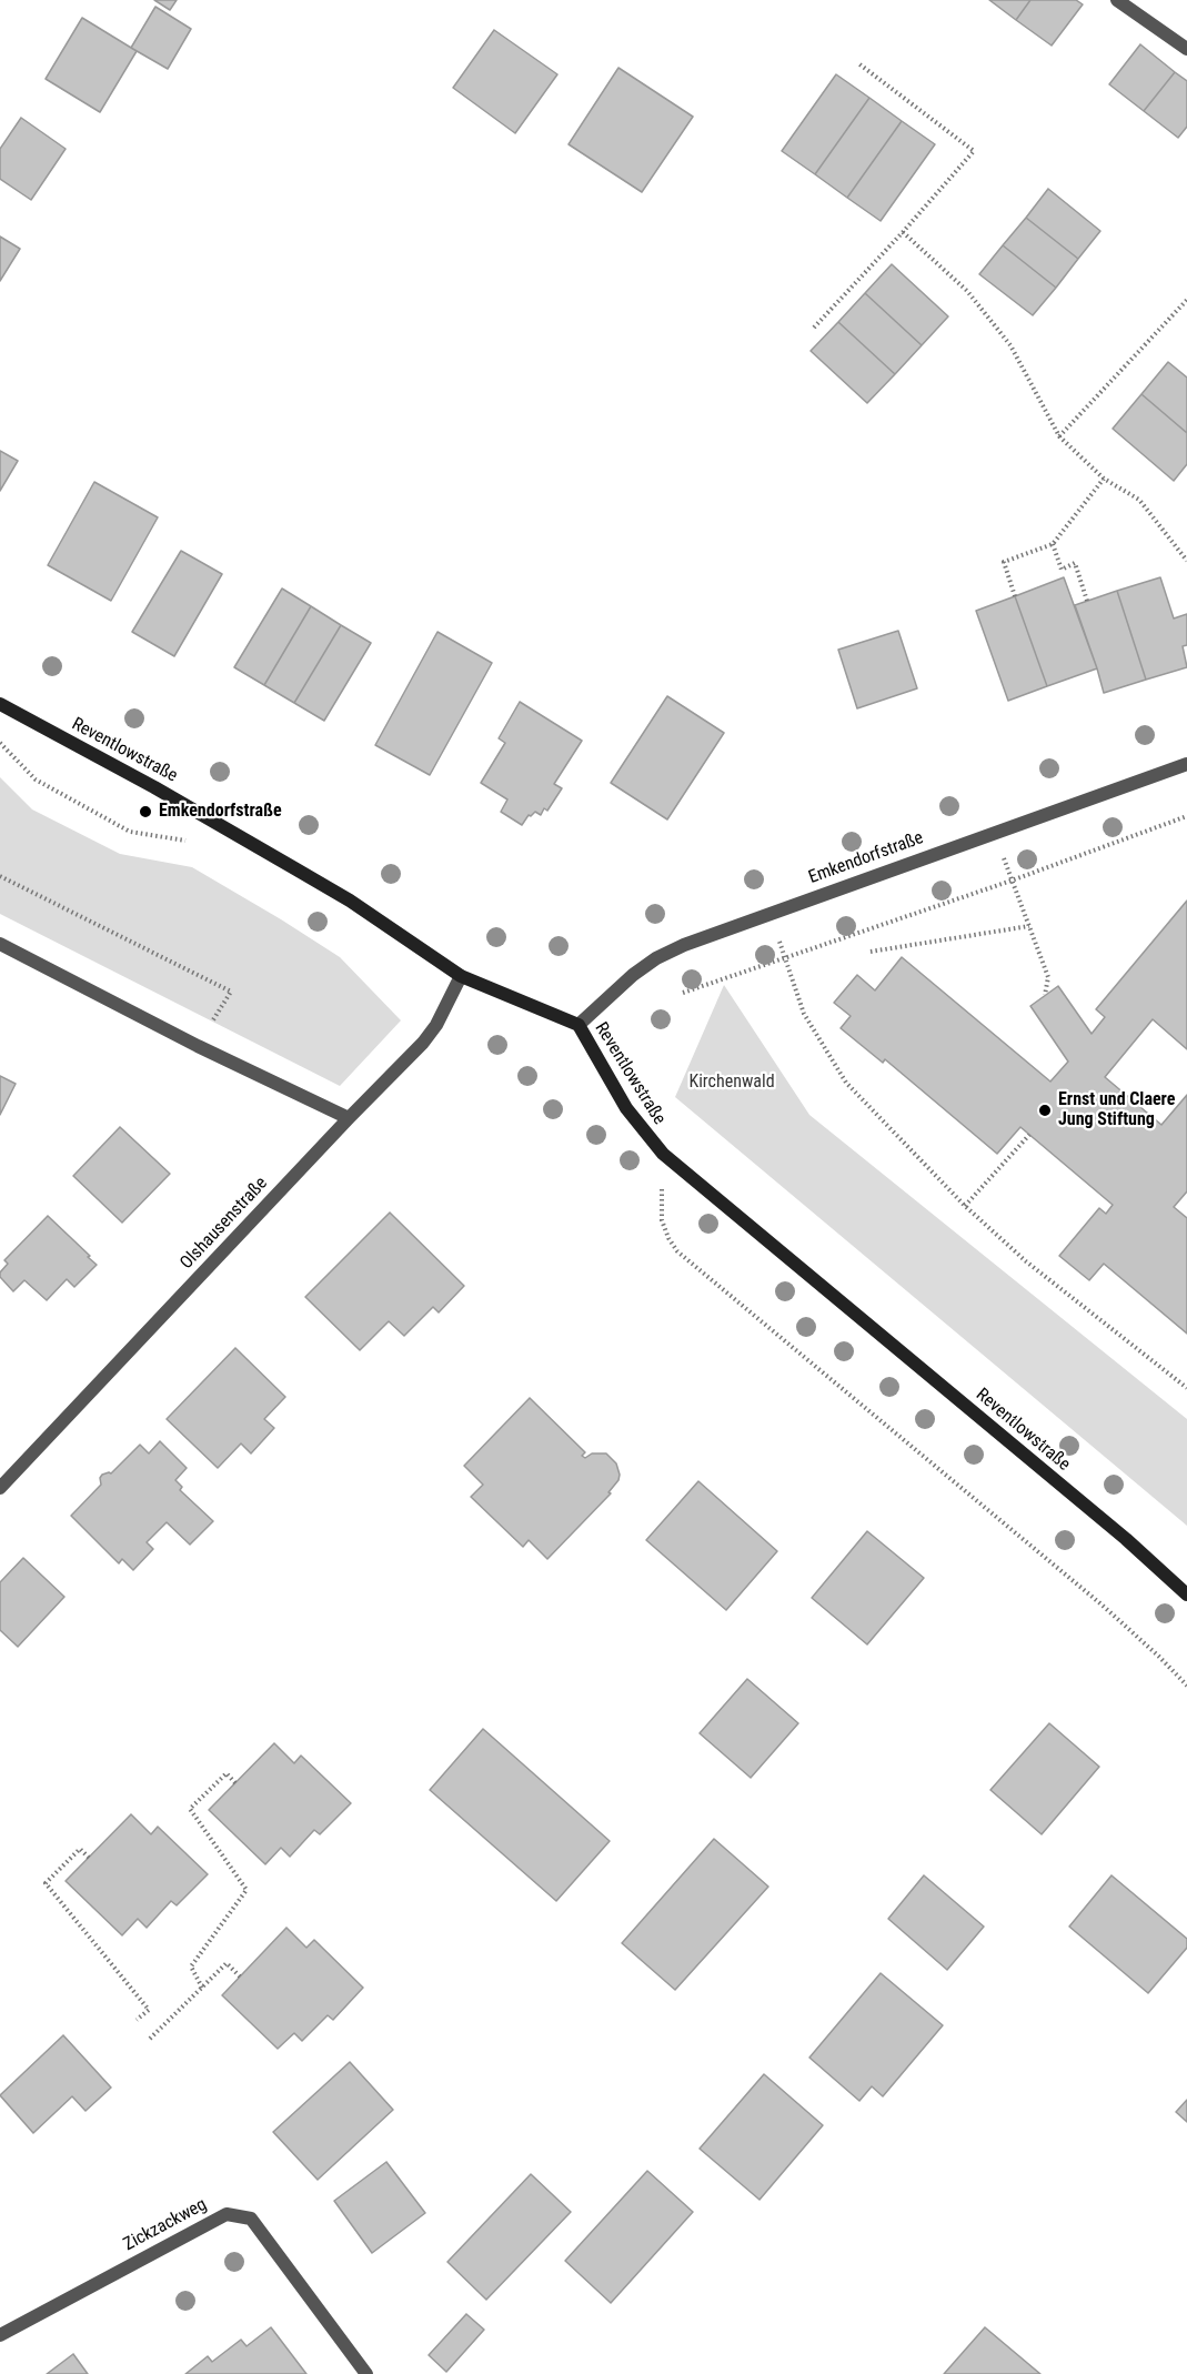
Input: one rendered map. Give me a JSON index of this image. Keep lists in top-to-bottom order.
{
  "streets": {
    "street": [
      "Reventlowstraße",
      "Emkendorfstraße",
      "Olshausenstraße",
      "Zickzackweg"
    ]
  },
  "crossings": [
    ["Reventlowstraße", "Emkendorfstraße"],
    ["Reventlowstraße", "Olshausenstraße"]
  ],
  "parks": ["Kirchenwald"],
  "places": ["Emkendorfstraße", "Ernst und Claere Jung Stiftung"]
}
